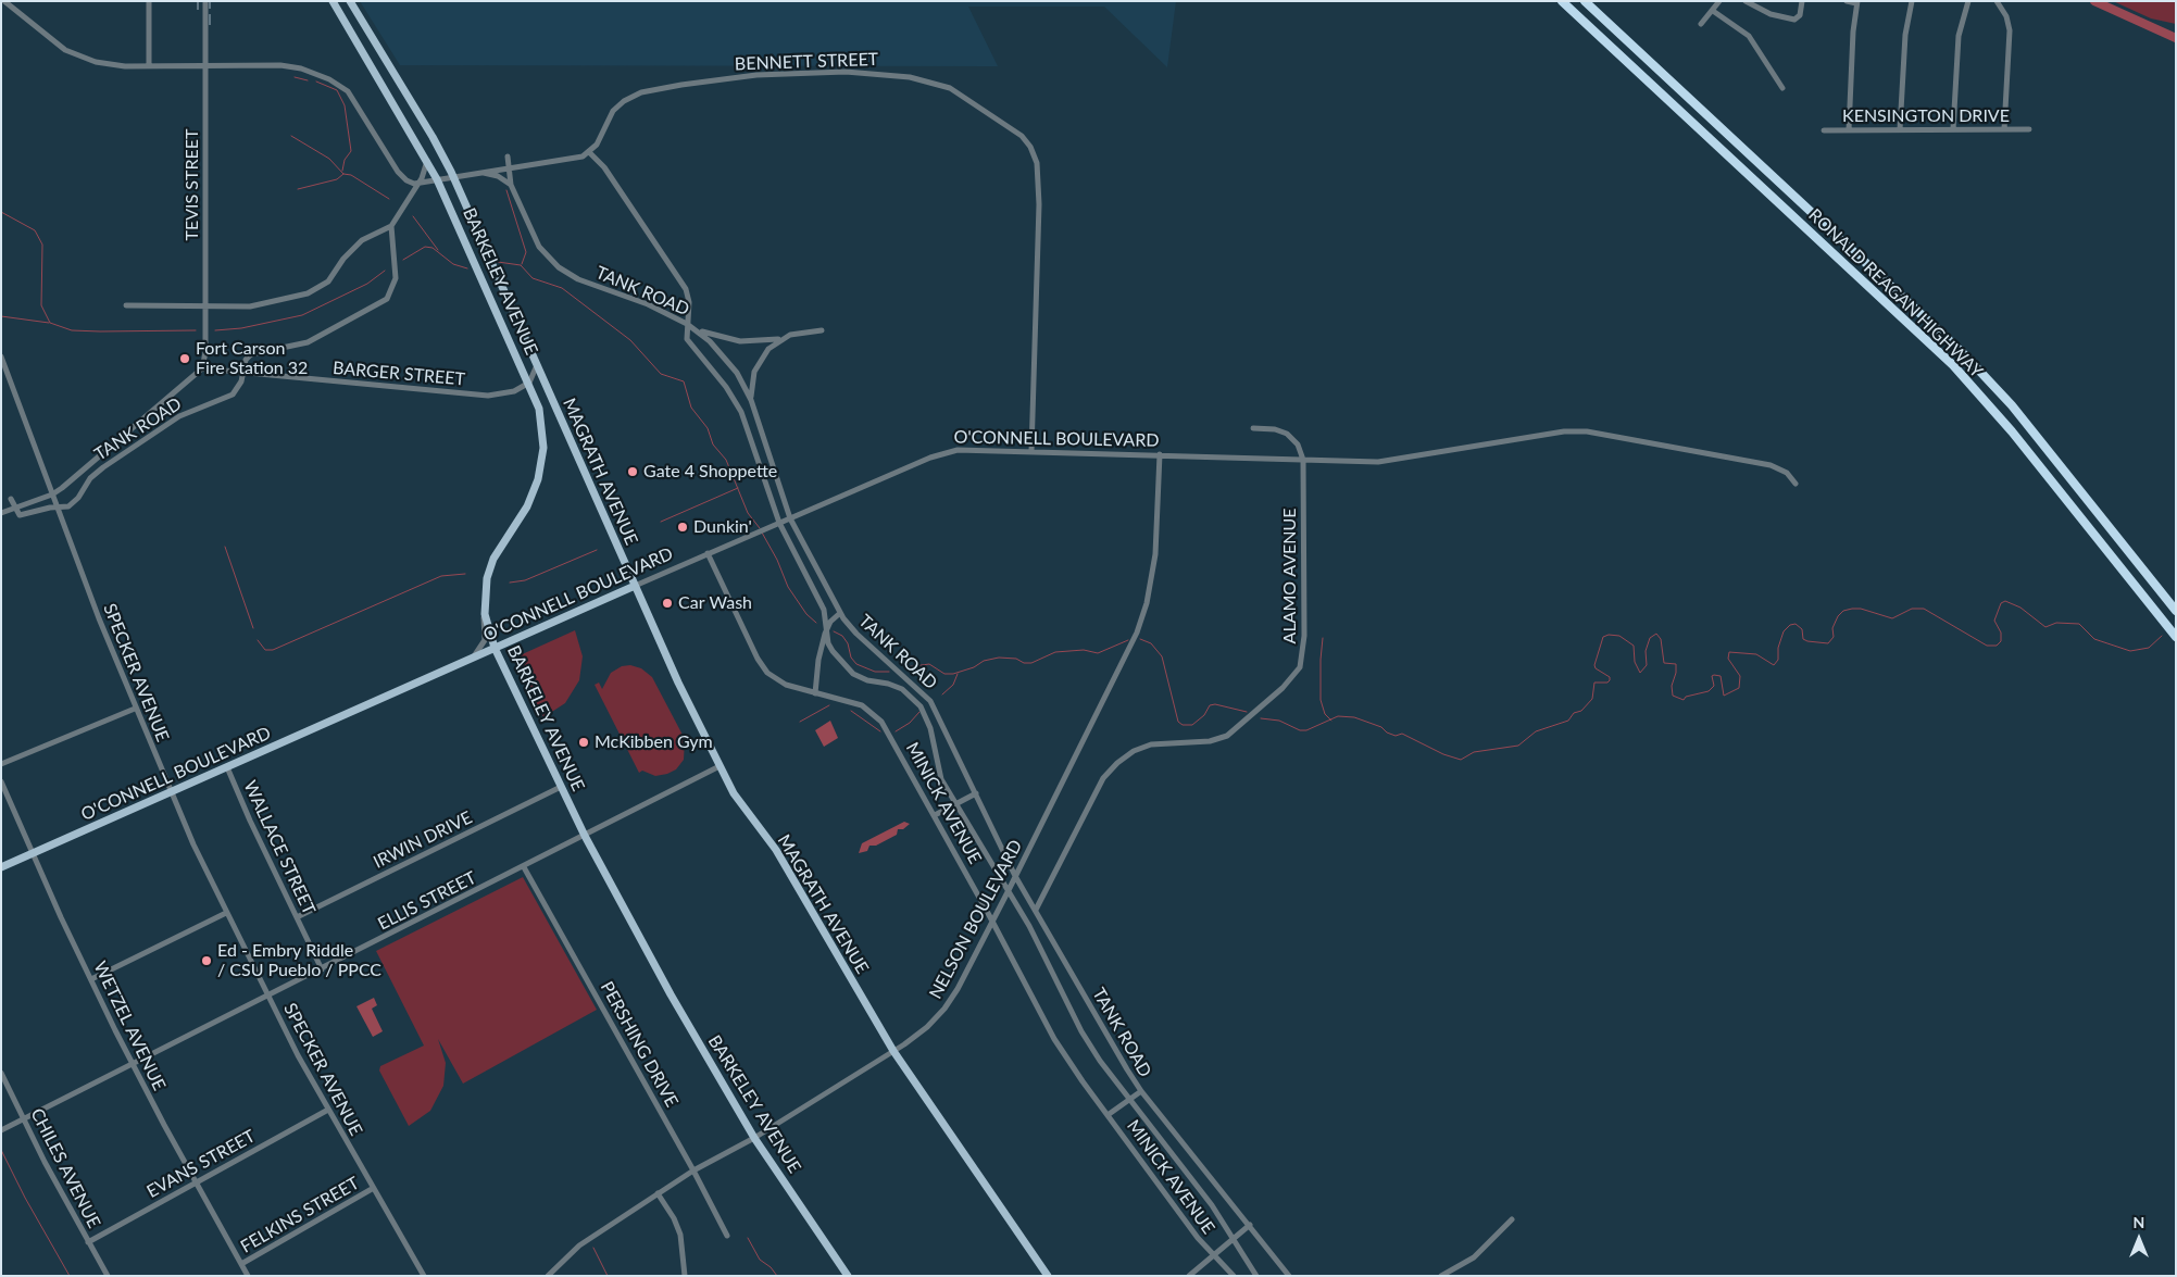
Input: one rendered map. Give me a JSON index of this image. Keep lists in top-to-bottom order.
{
  "streets": {
    "highway": ["RONALD REAGAN HIGHWAY"],
    "main road": ["BARKELEY AVENUE", "O'CONNELL BOULEVARD", "MAGRATH AVENUE"],
    "street": [
      "BENNETT STREET",
      "KENSINGTON DRIVE",
      "TEVIS STREET",
      "TANK ROAD",
      "BARGER STREET",
      "ALAMO AVENUE",
      "SPECKER AVENUE",
      "MINICK AVENUE",
      "IRWIN DRIVE",
      "WALLACE STREET",
      "ELLIS STREET",
      "NELSON BOULEVARD",
      "WETZEL AVENUE",
      "PERSHING DRIVE",
      "EVANS STREET",
      "CHILES AVENUE",
      "FELKINS STREET"
    ]
  },
  "crossings": [
    ["BENNETT STREET", "O'CONNELL BOULEVARD"],
    ["TEVIS STREET", "BARGER STREET"],
    ["BARKELEY AVENUE", "BARGER STREET"],
    ["BARKELEY AVENUE", "O'CONNELL BOULEVARD"],
    ["BARKELEY AVENUE", "IRWIN DRIVE"],
    ["BARKELEY AVENUE", "ELLIS STREET"],
    ["BARKELEY AVENUE", "NELSON BOULEVARD"],
    ["TANK ROAD", "BARGER STREET"],
    ["TANK ROAD", "O'CONNELL BOULEVARD"],
    ["TANK ROAD", "ALAMO AVENUE"],
    ["TANK ROAD", "SPECKER AVENUE"],
    ["TANK ROAD", "NELSON BOULEVARD"],
    ["O'CONNELL BOULEVARD", "MAGRATH AVENUE"],
    ["O'CONNELL BOULEVARD", "ALAMO AVENUE"],
    ["O'CONNELL BOULEVARD", "SPECKER AVENUE"],
    ["O'CONNELL BOULEVARD", "MINICK AVENUE"],
    ["O'CONNELL BOULEVARD", "WALLACE STREET"],
    ["O'CONNELL BOULEVARD", "NELSON BOULEVARD"],
    ["O'CONNELL BOULEVARD", "WETZEL AVENUE"],
    ["MAGRATH AVENUE", "ELLIS STREET"],
    ["MAGRATH AVENUE", "NELSON BOULEVARD"],
    ["SPECKER AVENUE", "ELLIS STREET"],
    ["SPECKER AVENUE", "EVANS STREET"],
    ["SPECKER AVENUE", "FELKINS STREET"],
    ["MINICK AVENUE", "NELSON BOULEVARD"],
    ["IRWIN DRIVE", "WALLACE STREET"],
    ["WALLACE STREET", "ELLIS STREET"],
    ["ELLIS STREET", "WETZEL AVENUE"],
    ["ELLIS STREET", "PERSHING DRIVE"],
    ["ELLIS STREET", "CHILES AVENUE"],
    ["NELSON BOULEVARD", "PERSHING DRIVE"],
    ["WETZEL AVENUE", "EVANS STREET"],
    ["WETZEL AVENUE", "FELKINS STREET"],
    ["EVANS STREET", "CHILES AVENUE"]
  ],
  "places": [
    "Fort Carson Fire Station 32",
    "Gate 4 Shoppette",
    "Dunkin'",
    "Car Wash",
    "McKibben Gym",
    "Ed - Embry Riddle / CSU Pueblo / PPCC"
  ],
  "north": "top"
}
